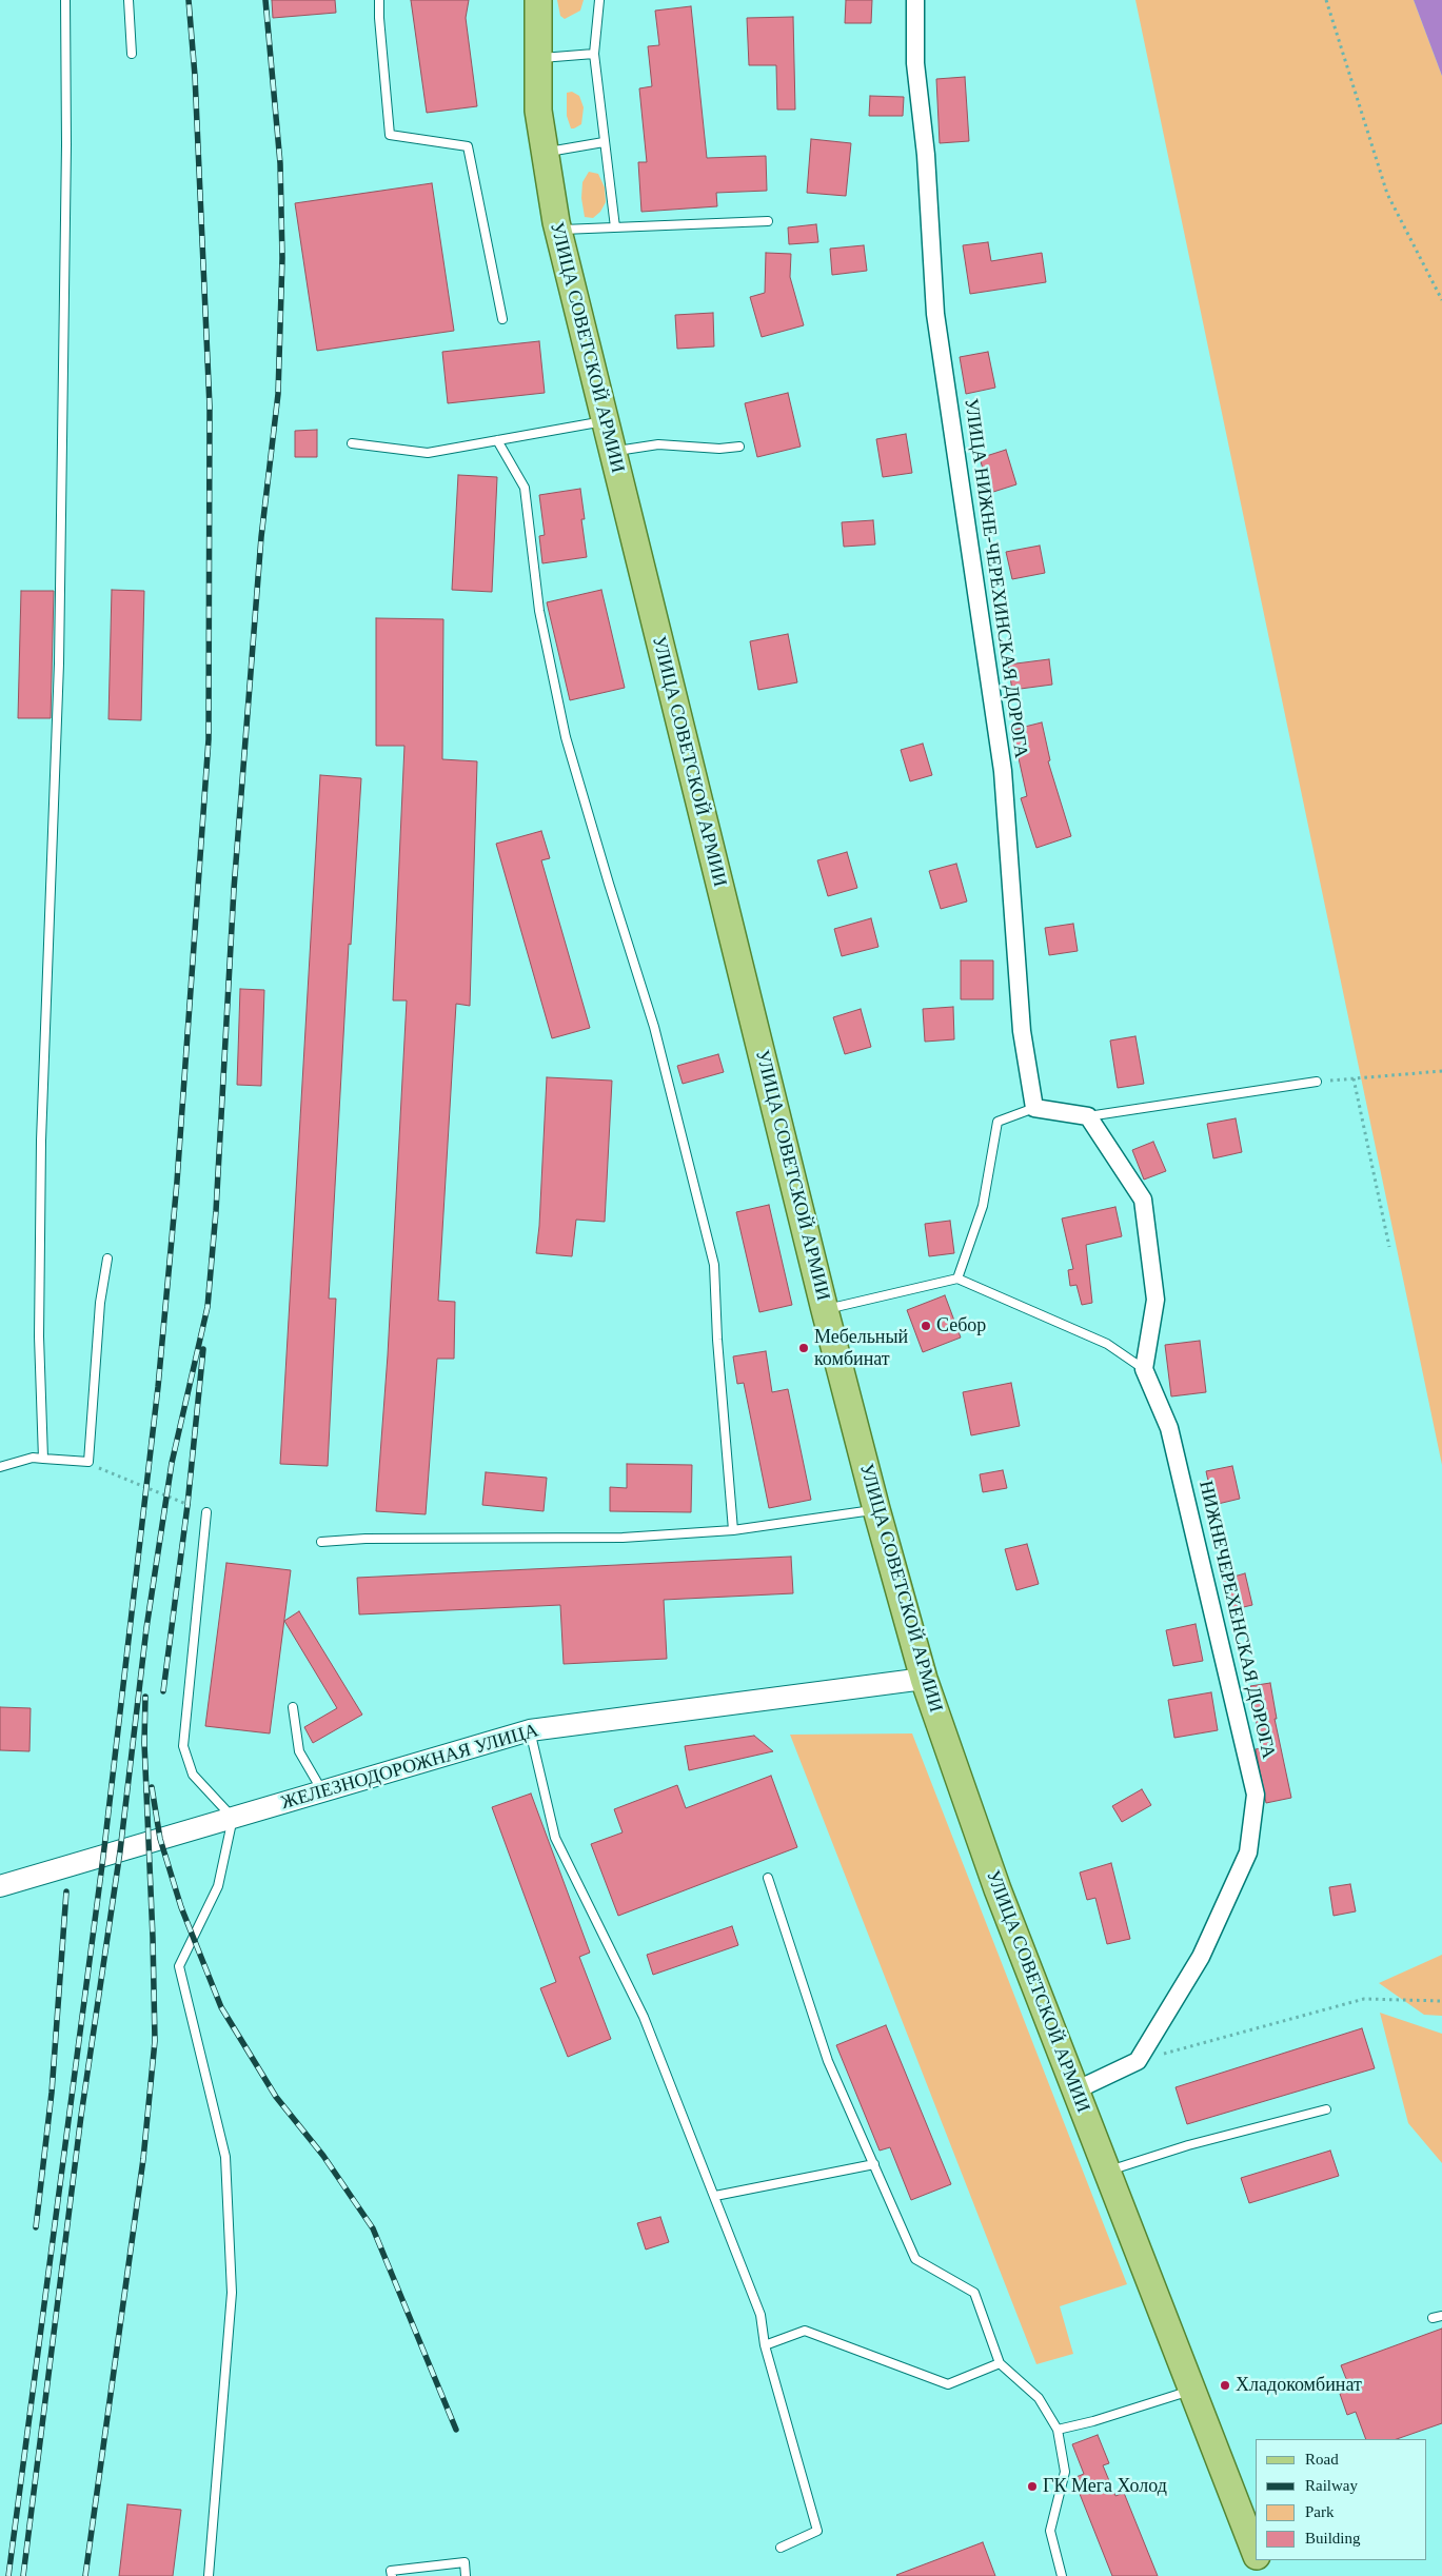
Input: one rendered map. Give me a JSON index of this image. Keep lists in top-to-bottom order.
{
  "streets": {
    "main road": ["УЛИЦА СОВЕТСКОЙ АРМИИ"],
    "street": ["УЛИЦА НИЖНЕ-ЧЕРЕХИНСКАЯ ДОРОГА", "НИЖНЕЧЕРЕХЕНСКАЯ ДОРОГА", "ЖЕЛЕЗНОДОРОЖНАЯ УЛИЦА"]
  },
  "crossings": [
    ["УЛИЦА СОВЕТСКОЙ АРМИИ", "ЖЕЛЕЗНОДОРОЖНАЯ УЛИЦА"]
  ],
  "places": [
    "Себор",
    "Мебельный комбинат",
    "Хладокомбинат",
    "ГК Мега Холод"
  ],
  "legend": [
    "Road",
    "Railway",
    "Park",
    "Building"
  ]
}
